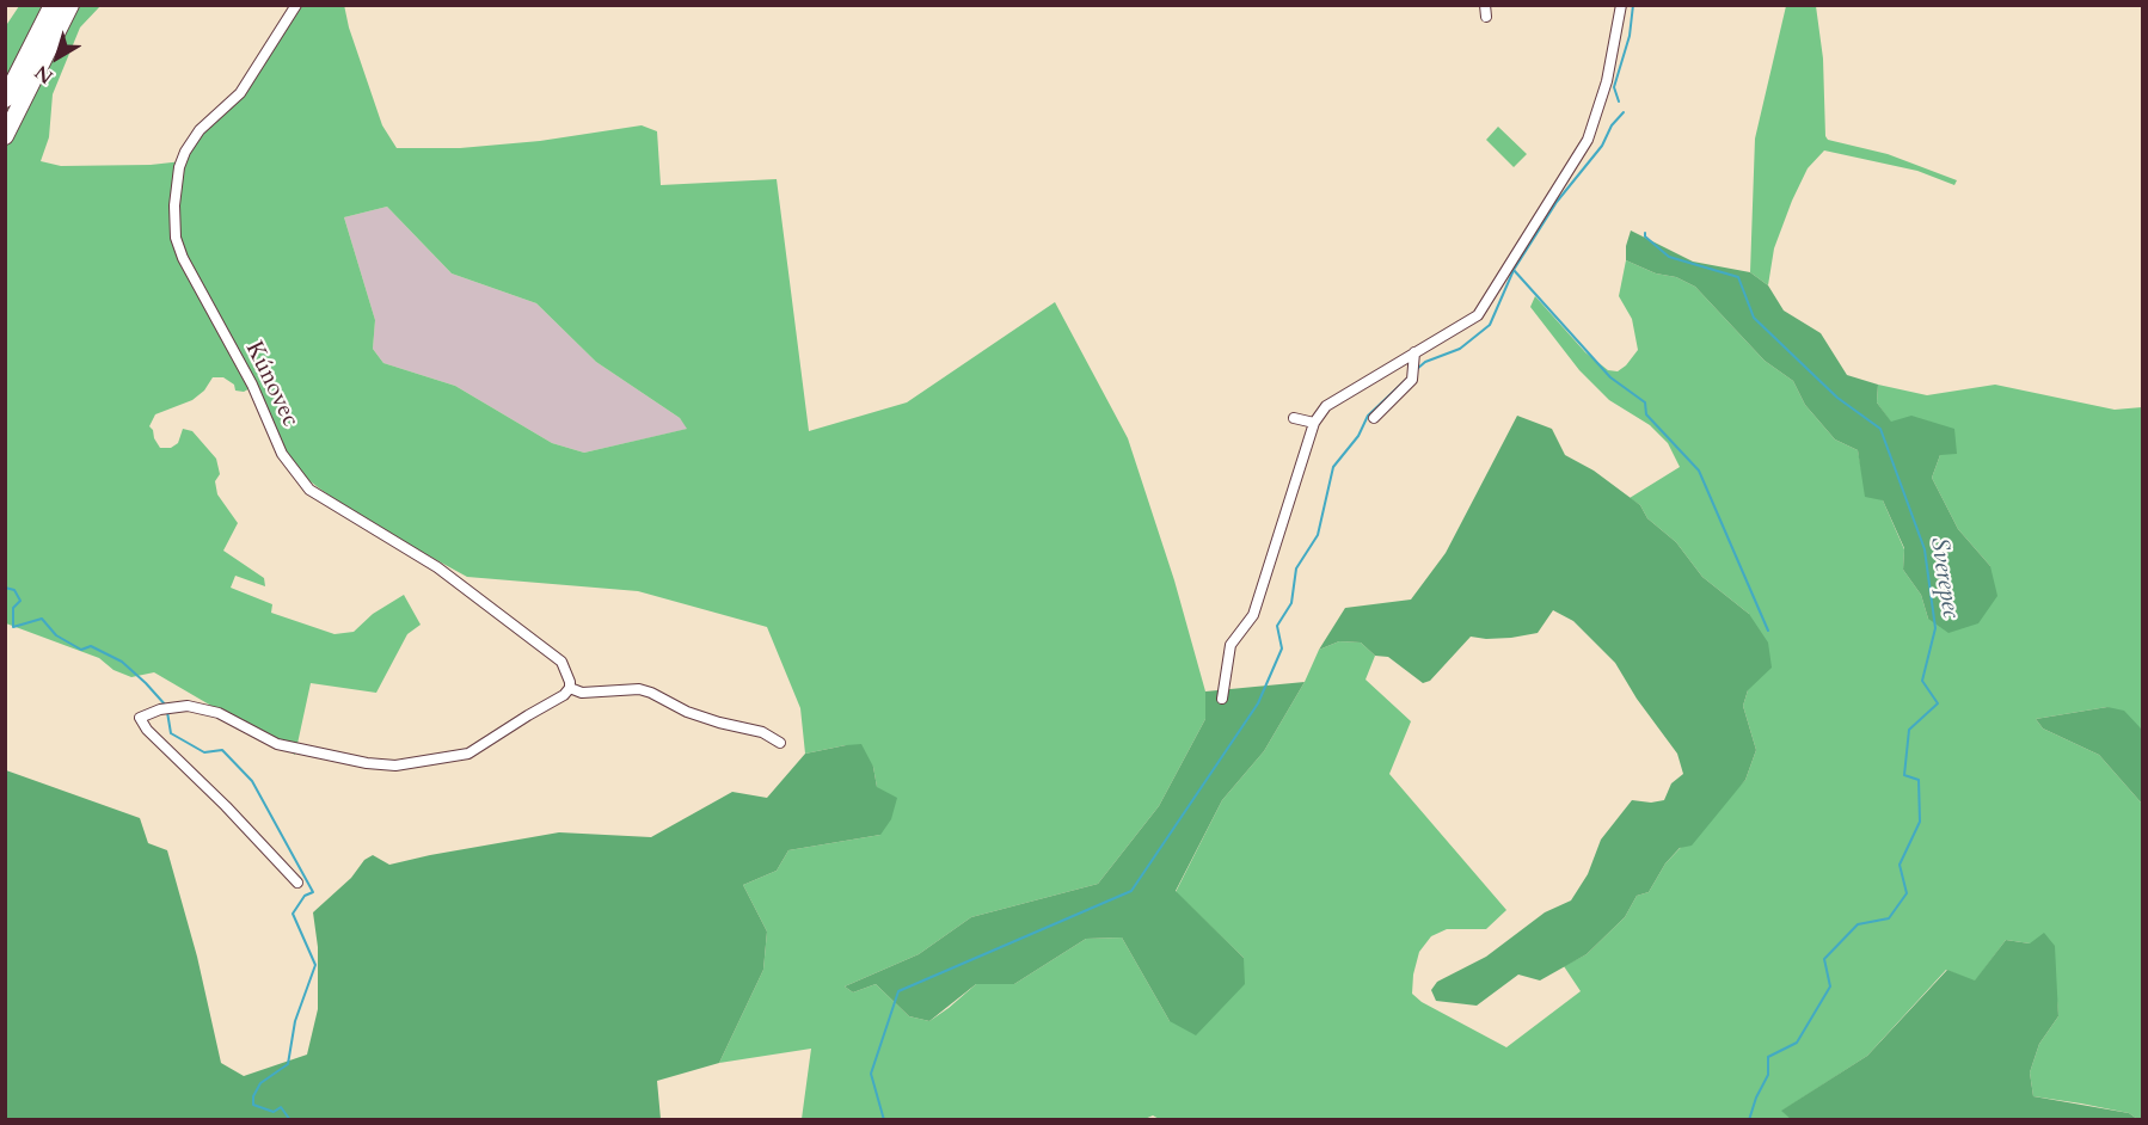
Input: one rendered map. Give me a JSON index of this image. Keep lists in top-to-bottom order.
{
  "streets": {
    "street": ["Kúnovec"]
  },
  "water": ["Sverepec"],
  "north": "bottom left"
}
